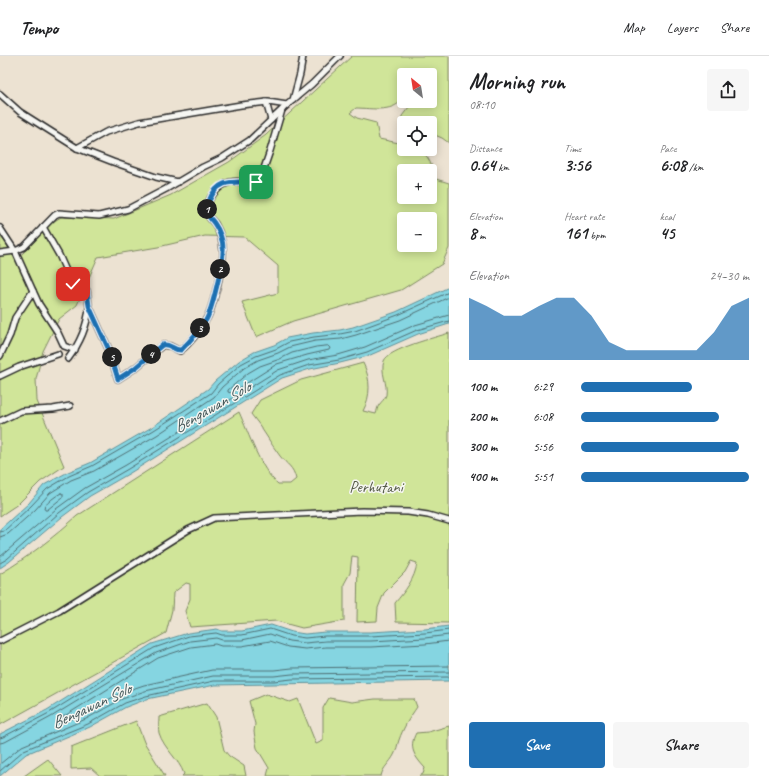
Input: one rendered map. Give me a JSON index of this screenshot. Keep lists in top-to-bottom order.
{
  "water": ["Bengawan Solo"],
  "parks": ["Perhutani"],
  "north": "top left",
  "page": {
    "header": "Tempo",
    "nav": ["Map", "Layers", "Share"],
    "heading": ["Morning run", "08:10"],
    "map_buttons": ["+", "−"],
    "stats": [
      ["Distance", "0.64 km"],
      ["Time", "3:56"],
      ["Pace", "6:08 /km"],
      ["Elevation", "8 m"],
      ["Heart rate", "161 bpm"],
      ["kcal", "45"]
    ],
    "pins": [
      "1",
      "2",
      "3",
      "4",
      "5"
    ],
    "chart": ["Elevation", "24–30 m"],
    "list": [
      {
        "name": "100 m",
        "note": "6:29"
      },
      {
        "name": "200 m",
        "note": "6:08"
      },
      {
        "name": "300 m",
        "note": "5:56"
      },
      {
        "name": "400 m",
        "note": "5:51"
      }
    ],
    "buttons": ["Save", "Share"]
  }
}
